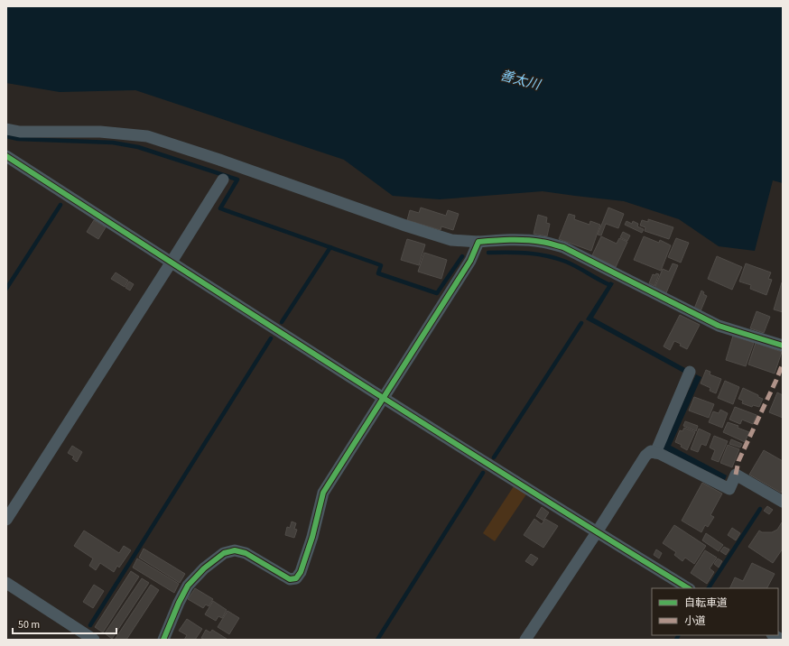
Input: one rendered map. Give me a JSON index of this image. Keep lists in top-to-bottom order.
{
  "water": ["善太川"],
  "legend": ["自転車道", "小道"],
  "scale_bar": "50 m"
}
